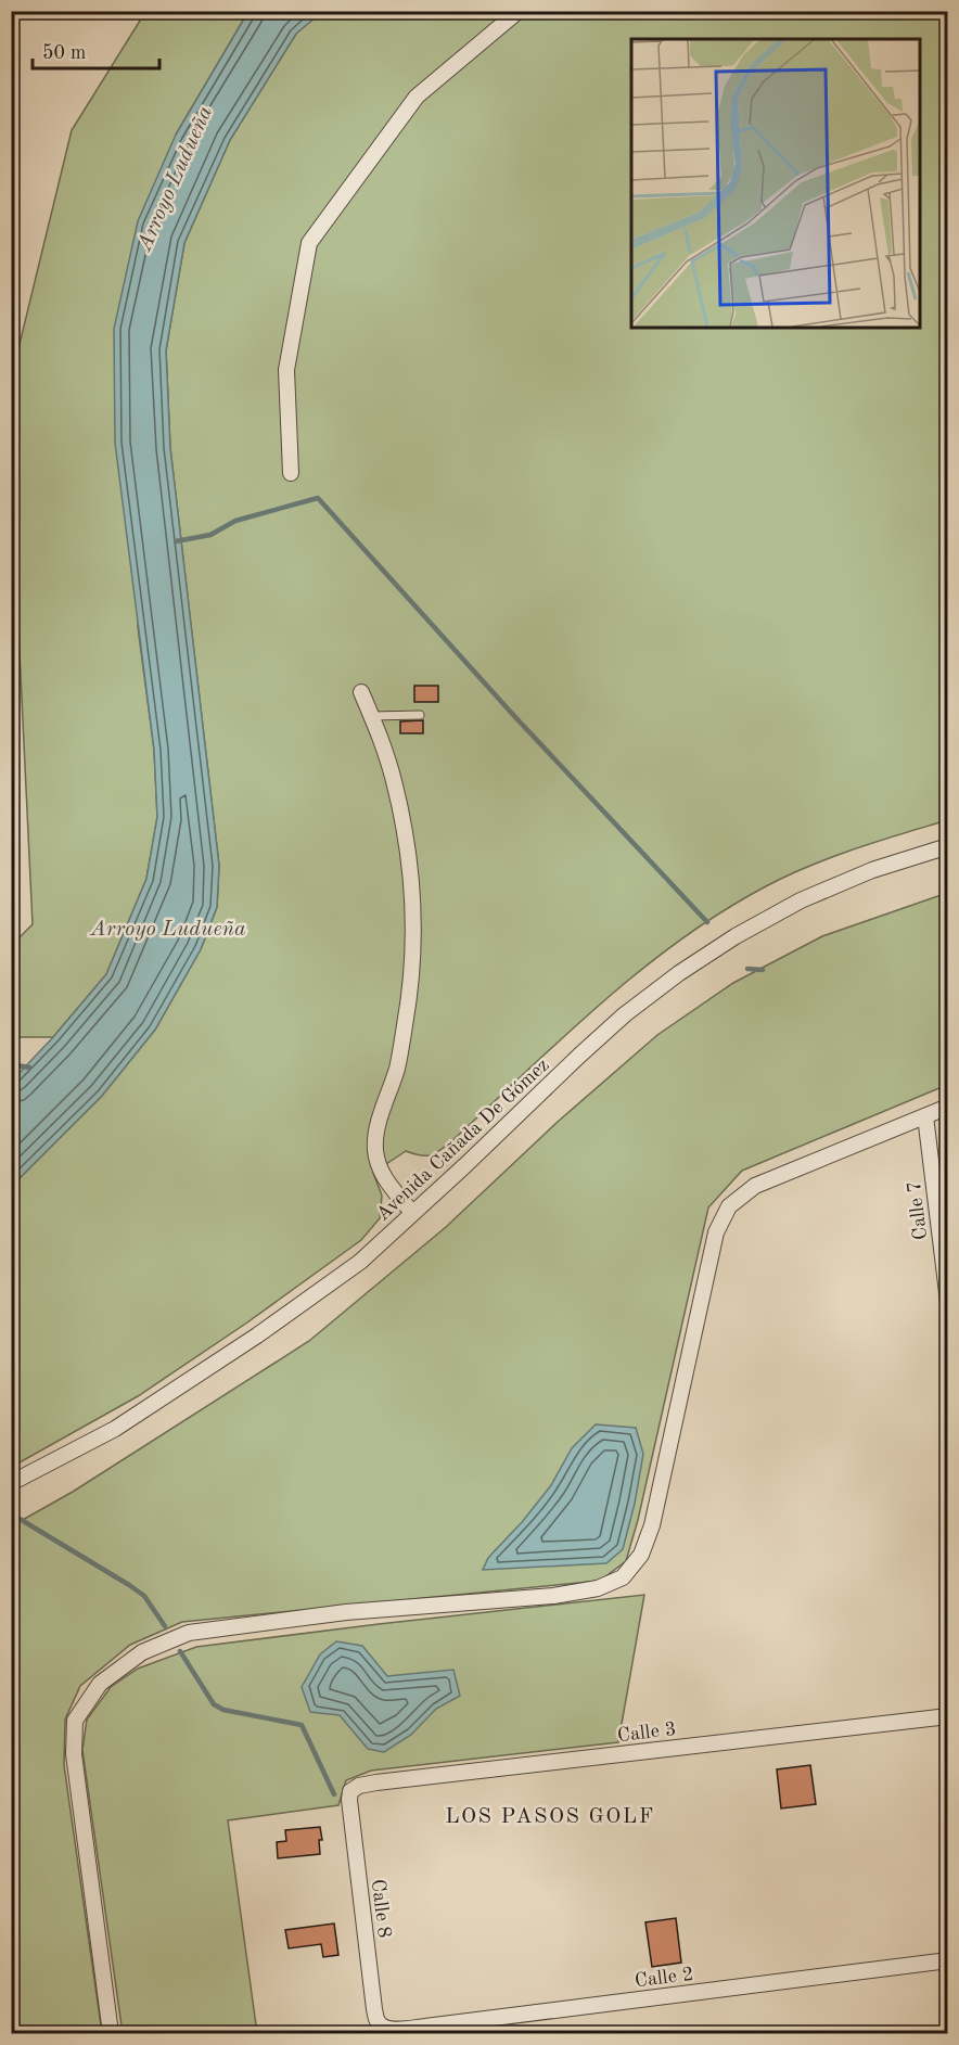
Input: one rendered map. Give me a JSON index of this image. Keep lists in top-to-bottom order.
{
  "streets": {
    "street": [
      "Avenida Cañada De Gómez",
      "Calle 7",
      "Calle 3",
      "Calle 8",
      "Calle 2"
    ]
  },
  "crossings": [
    ["Calle 3", "Calle 8"],
    ["Calle 8", "Calle 2"]
  ],
  "districts": ["LOS PASOS GOLF"],
  "water": ["Arroyo Ludueña"],
  "scale_bar": "50 m"
}
